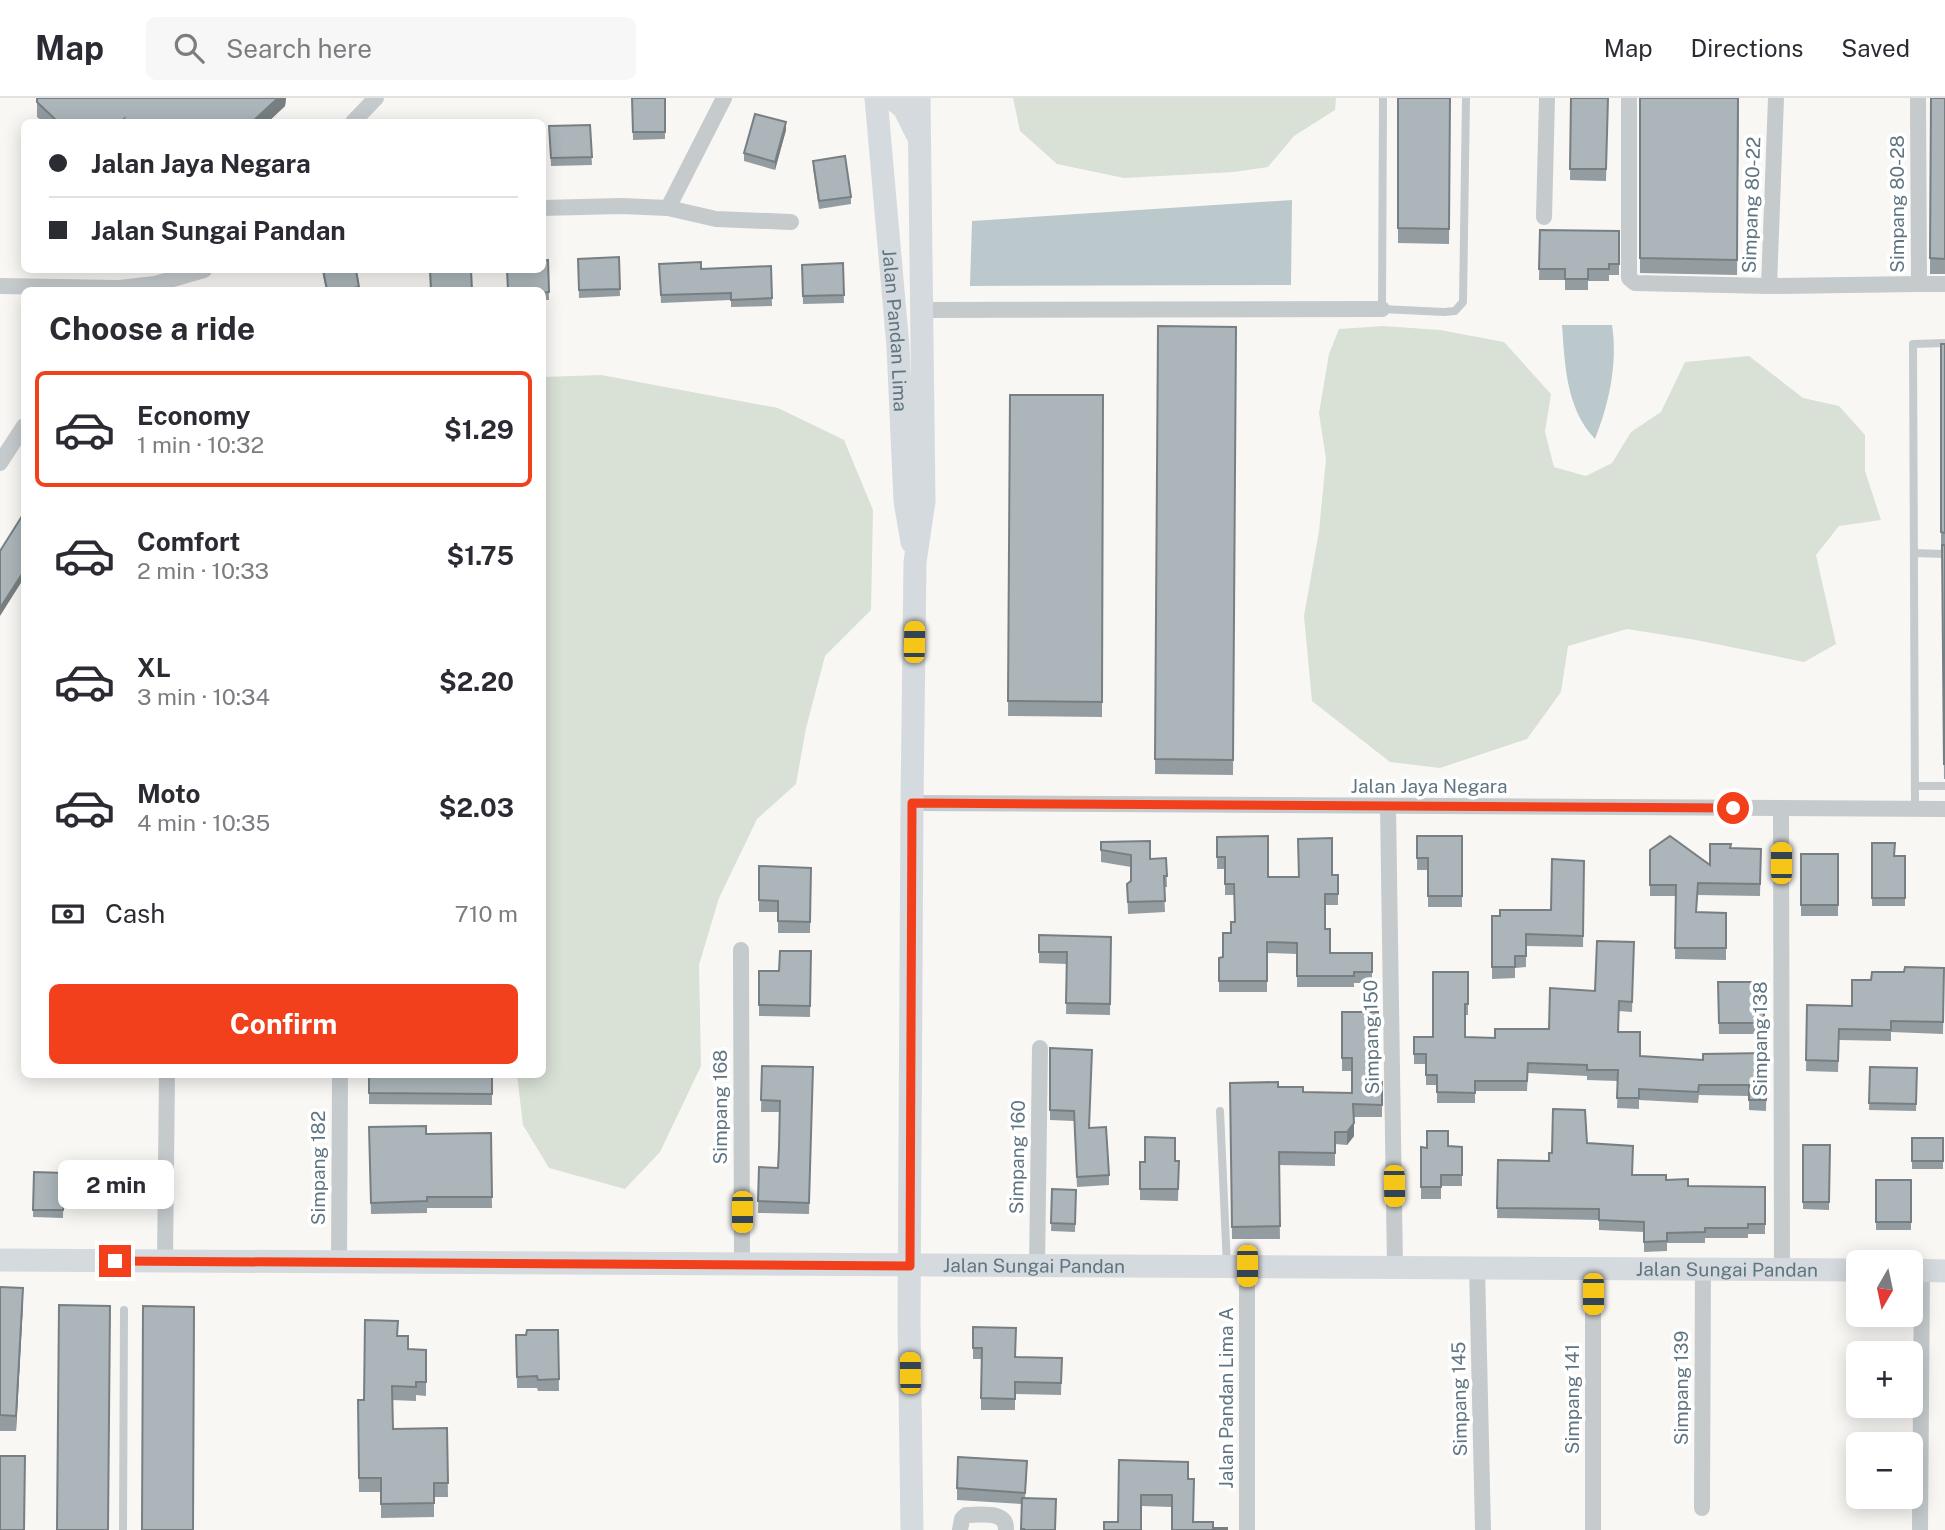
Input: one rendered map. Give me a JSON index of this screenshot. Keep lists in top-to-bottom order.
{
  "streets": {
    "main road": ["Jalan Pandan Lima", "Jalan Sungai Pandan"],
    "street": [
      "Simpang 80-28",
      "Simpang 80-22",
      "Jalan Jaya Negara",
      "Simpang 150",
      "Simpang 138",
      "Simpang 168",
      "Simpang 160",
      "Simpang 182",
      "Simpang 139",
      "Jalan Pandan Lima A",
      "Simpang 145",
      "Simpang 141"
    ]
  },
  "crossings": [
    ["Jalan Pandan Lima", "Jalan Jaya Negara"],
    ["Jalan Pandan Lima", "Jalan Sungai Pandan"],
    ["Jalan Jaya Negara", "Simpang 150"],
    ["Jalan Jaya Negara", "Simpang 138"],
    ["Simpang 150", "Jalan Sungai Pandan"],
    ["Simpang 138", "Jalan Sungai Pandan"],
    ["Simpang 168", "Jalan Sungai Pandan"],
    ["Simpang 160", "Jalan Sungai Pandan"],
    ["Simpang 182", "Jalan Sungai Pandan"],
    ["Jalan Sungai Pandan", "Simpang 139"],
    ["Jalan Sungai Pandan", "Jalan Pandan Lima A"],
    ["Jalan Sungai Pandan", "Simpang 145"],
    ["Jalan Sungai Pandan", "Simpang 141"]
  ],
  "north": "bottom",
  "page": {
    "header": "Map",
    "search": "Search here",
    "nav": ["Map", "Directions", "Saved"],
    "banner": ["Jalan Jaya Negara", "Jalan Sungai Pandan"],
    "heading": "Choose a ride",
    "list": [
      {
        "name": "Economy",
        "note": "1 min · 10:32",
        "value": "$1.29"
      },
      {
        "name": "Comfort",
        "note": "2 min · 10:33",
        "value": "$1.75"
      },
      {
        "name": "XL",
        "note": "3 min · 10:34",
        "value": "$2.20"
      },
      {
        "name": "Moto",
        "note": "4 min · 10:35",
        "value": "$2.03"
      }
    ],
    "pay": ["Cash", "710 m"],
    "buttons": "Confirm",
    "bubble": "2 min",
    "map_buttons": ["+", "−"]
  }
}
